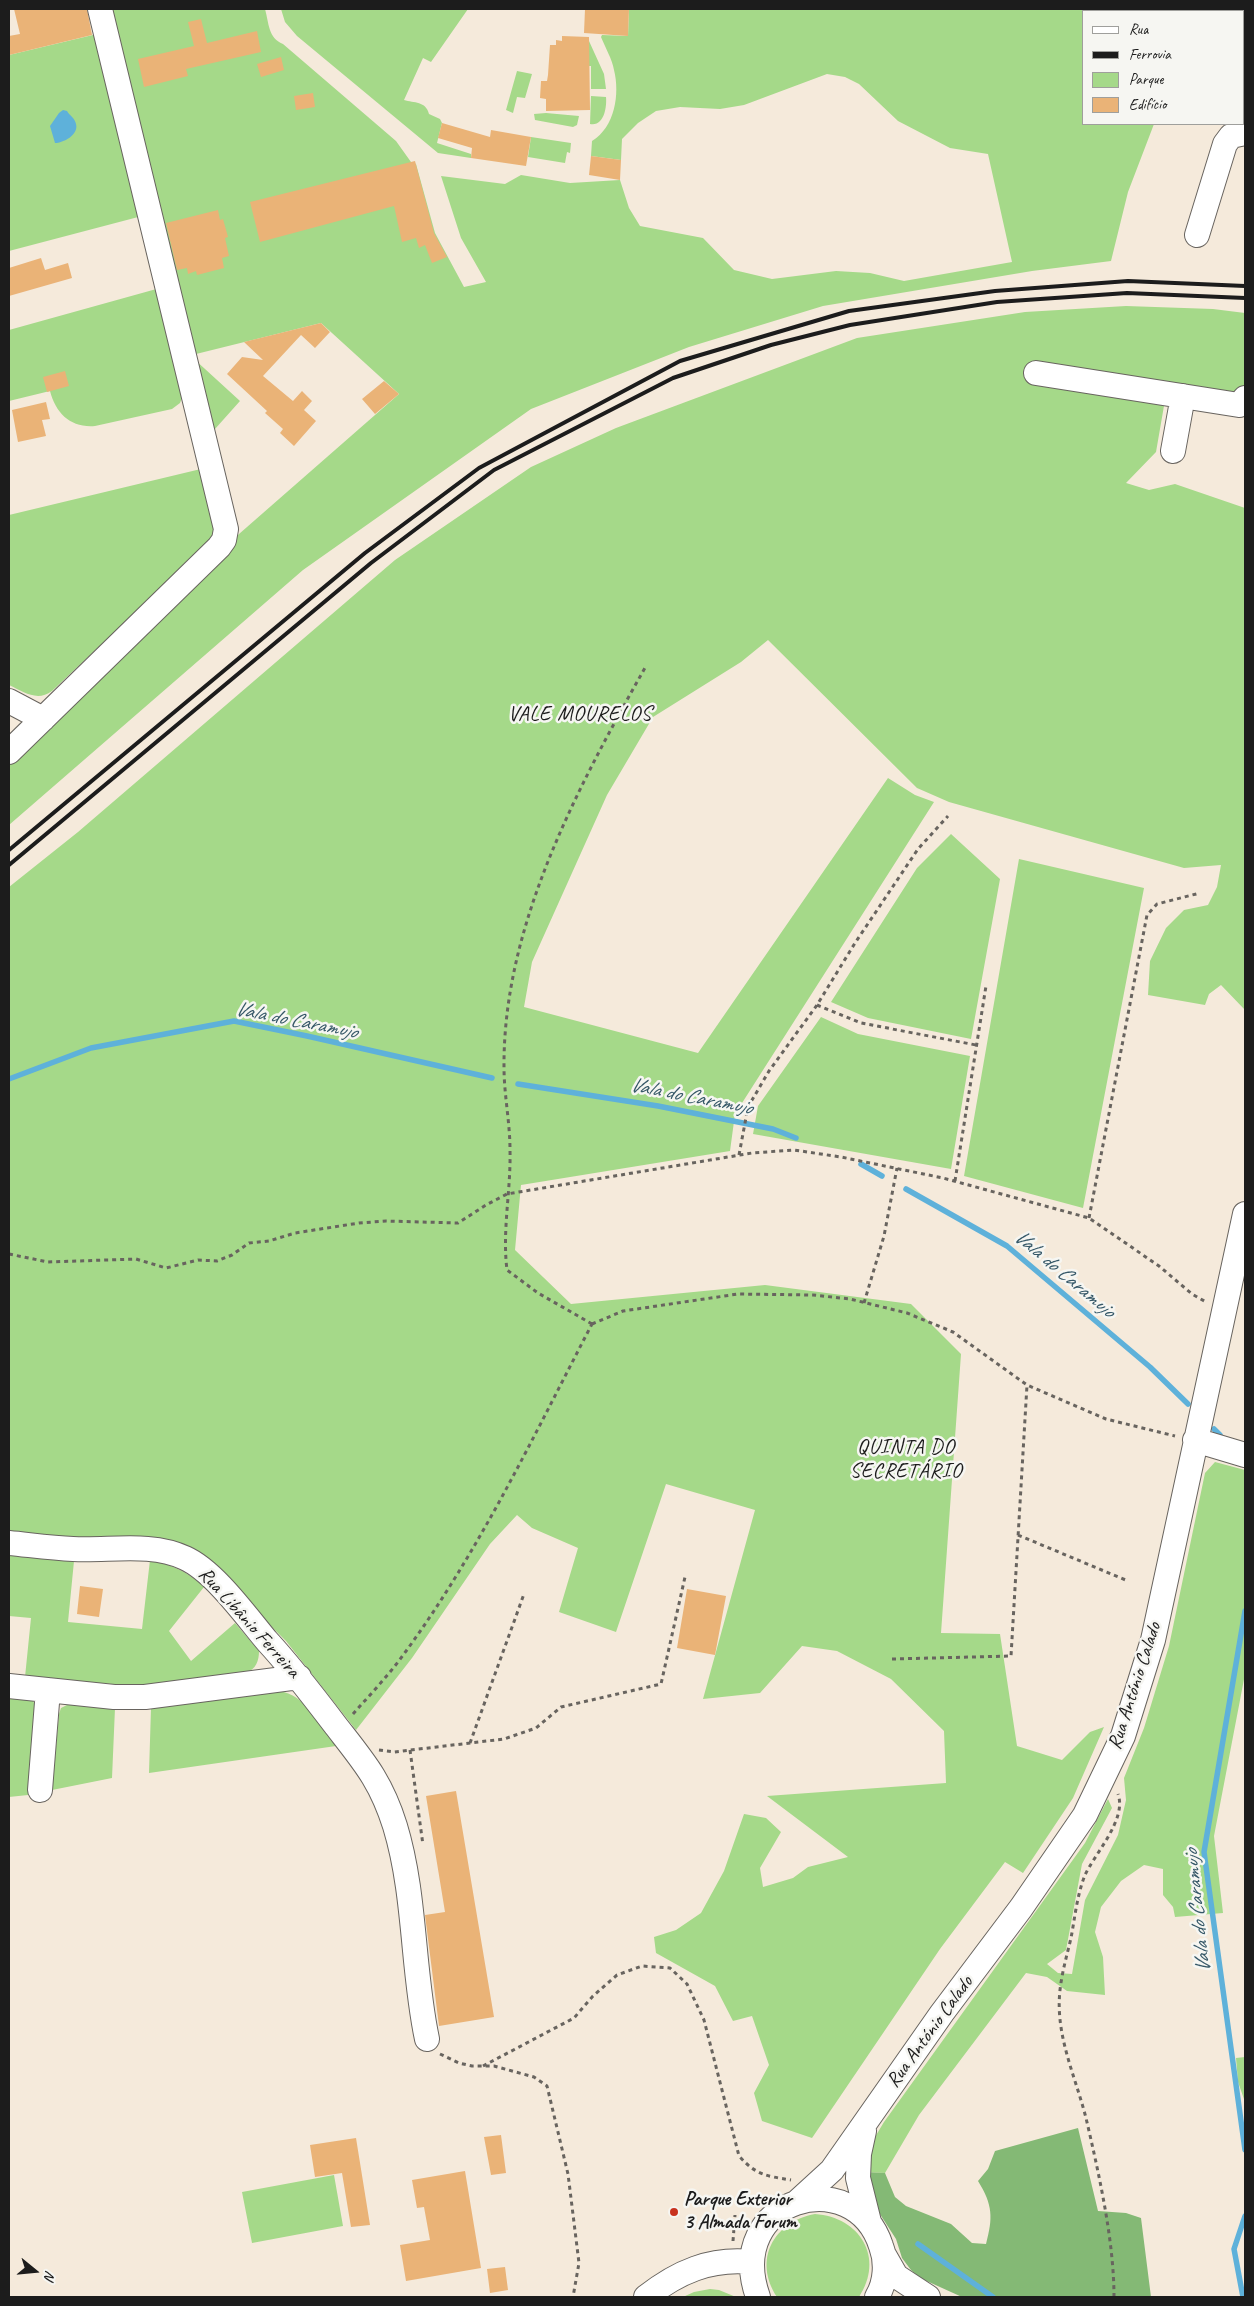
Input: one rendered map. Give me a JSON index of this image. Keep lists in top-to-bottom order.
{
  "streets": {
    "street": ["Rua Libânio Ferreira", "Rua António Calado"]
  },
  "districts": ["VALE MOURELOS", "QUINTA DO SECRETÁRIO"],
  "water": ["Vala do Caramujo"],
  "places": ["Parque Exterior 3 Almada Forum"],
  "legend": [
    "Rua",
    "Ferrovia",
    "Parque",
    "Edifício"
  ],
  "north": "right"
}
